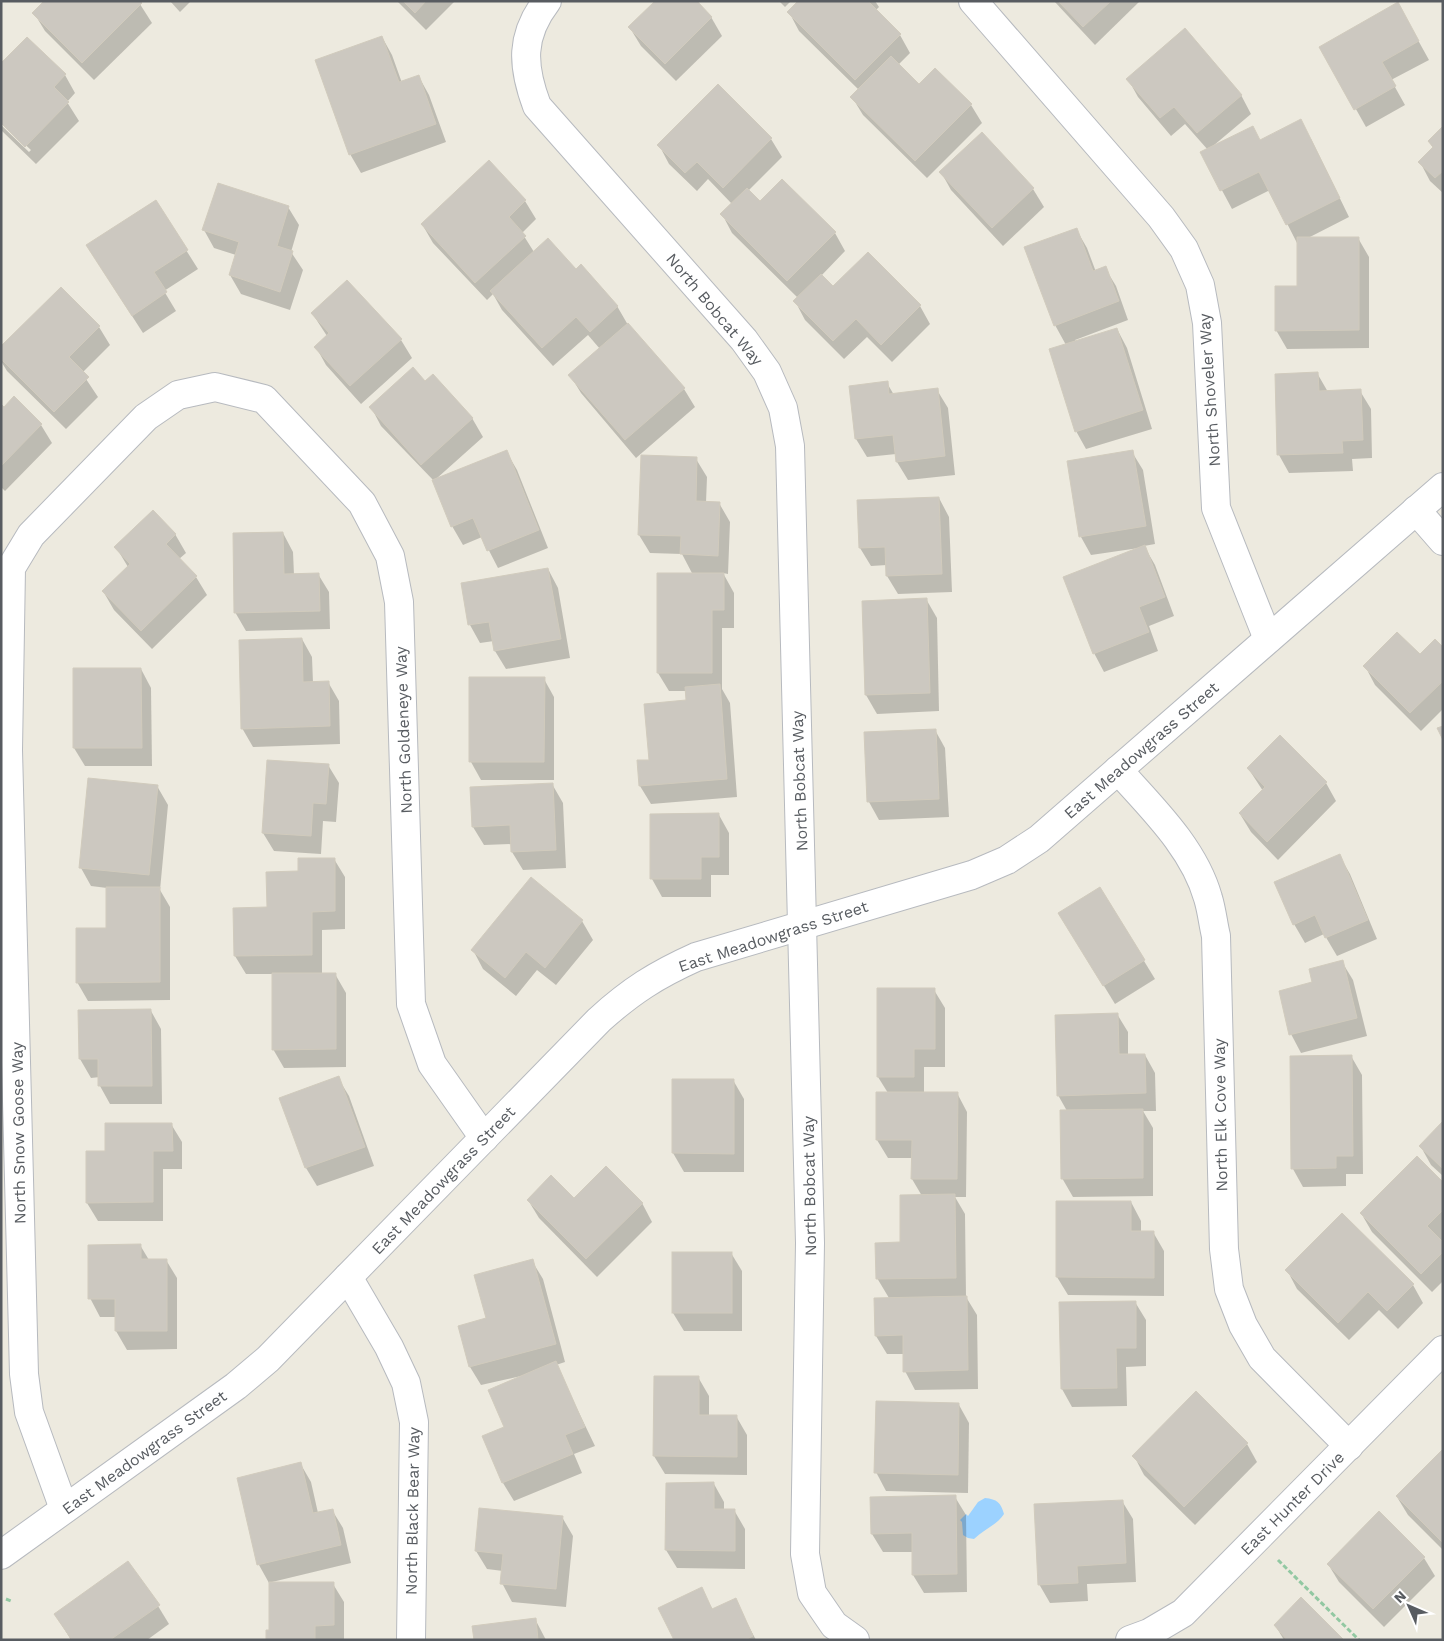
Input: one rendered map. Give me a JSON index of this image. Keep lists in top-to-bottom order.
{
  "streets": {
    "street": [
      "North Bobcat Way",
      "North Shoveler Way",
      "North Goldeneye Way",
      "East Meadowgrass Street",
      "North Elk Cove Way",
      "North Snow Goose Way",
      "East Hunter Drive",
      "North Black Bear Way"
    ]
  },
  "crossings": [
    ["North Bobcat Way", "East Meadowgrass Street"],
    ["North Shoveler Way", "East Meadowgrass Street"],
    ["North Goldeneye Way", "East Meadowgrass Street"],
    ["North Goldeneye Way", "North Snow Goose Way"],
    ["East Meadowgrass Street", "North Elk Cove Way"],
    ["East Meadowgrass Street", "North Snow Goose Way"],
    ["East Meadowgrass Street", "North Black Bear Way"],
    ["North Elk Cove Way", "East Hunter Drive"]
  ],
  "north": "top left"
}
